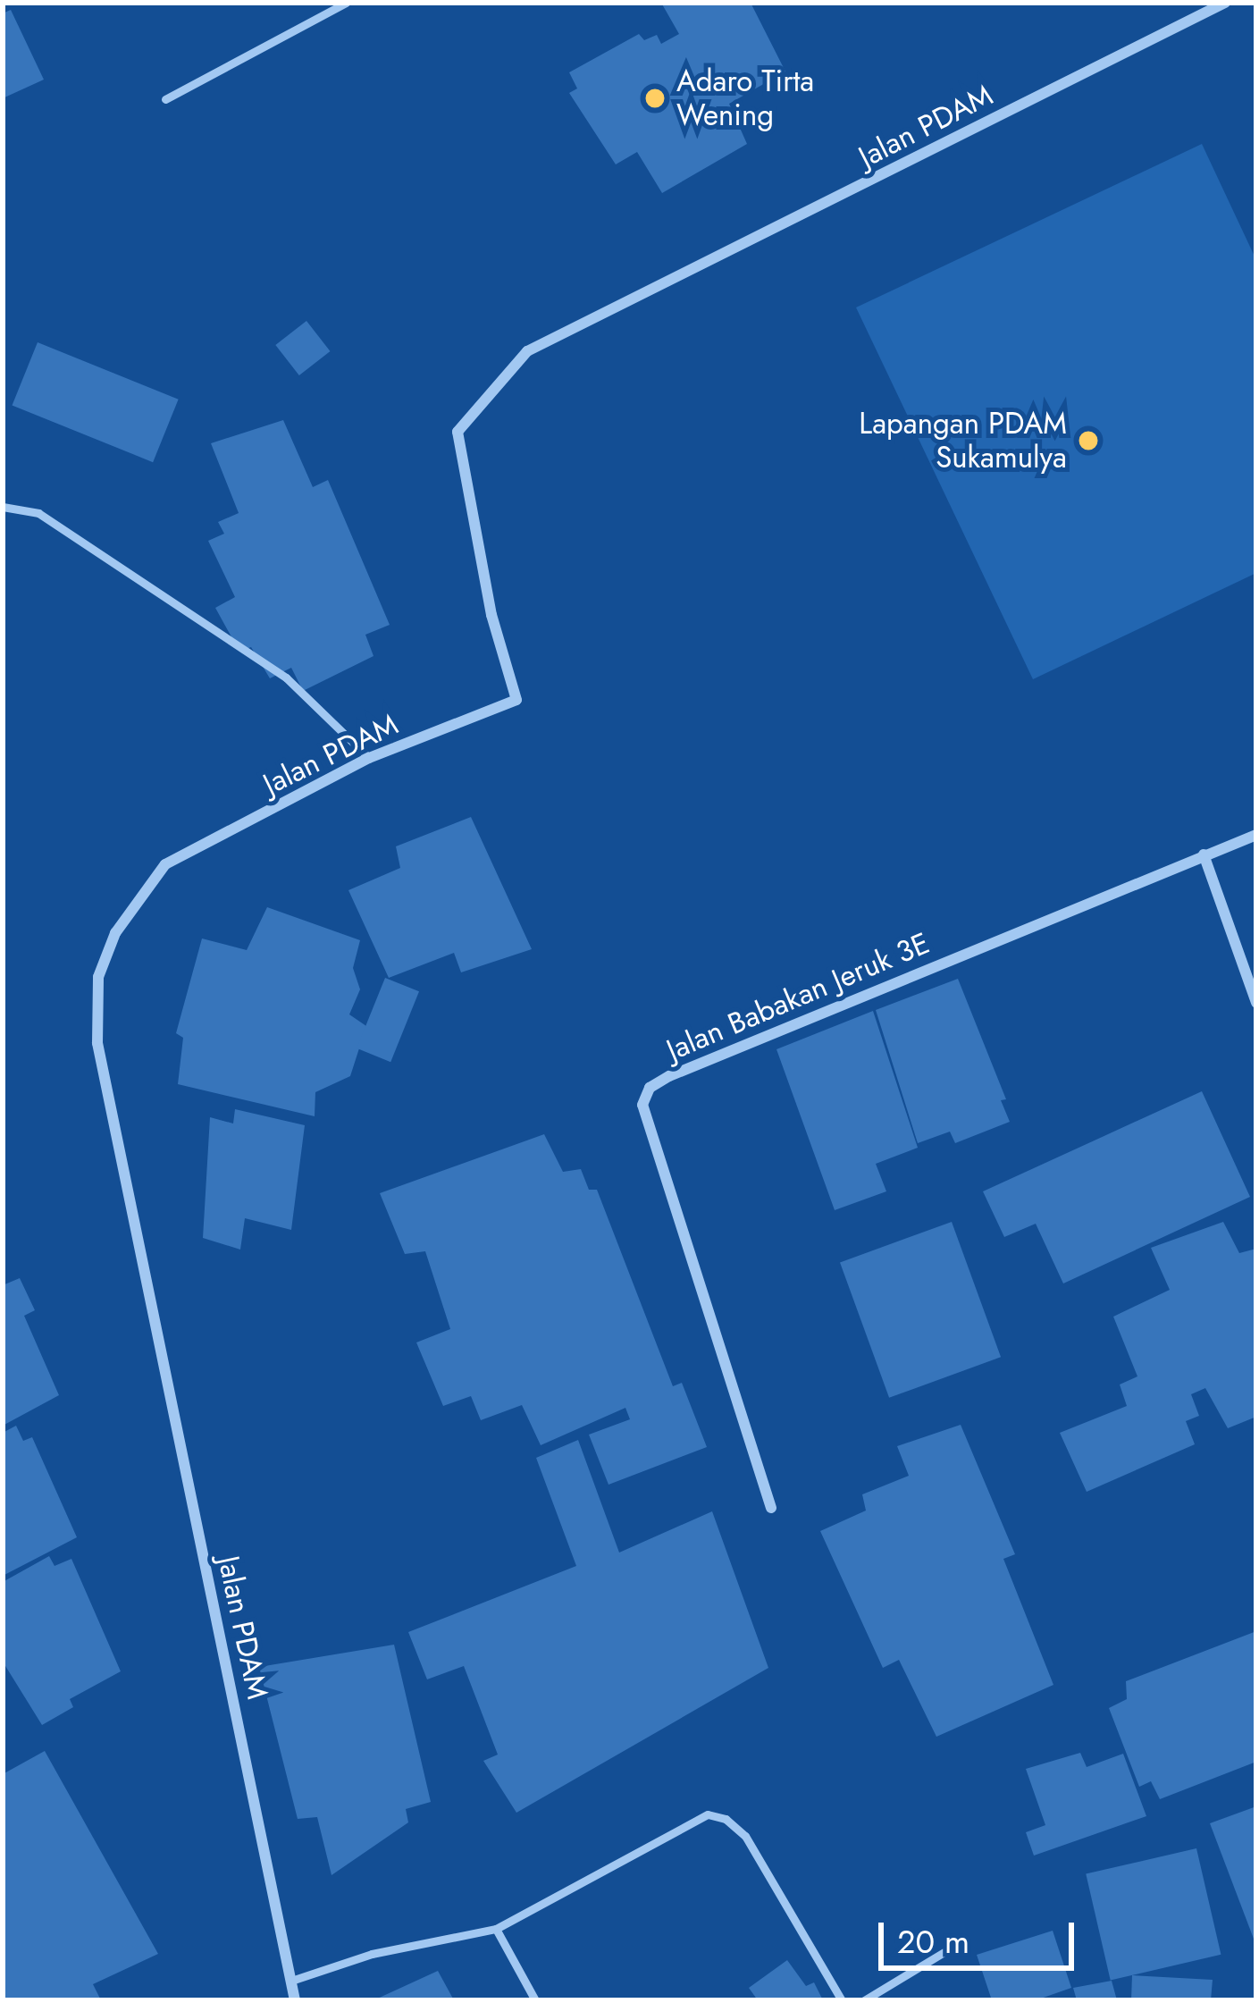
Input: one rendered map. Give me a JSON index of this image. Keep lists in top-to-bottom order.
{
  "streets": {
    "street": ["Jalan PDAM", "Jalan Babakan Jeruk 3E"]
  },
  "places": ["Adaro Tirta Wening", "Lapangan PDAM Sukamulya"],
  "scale_bar": "20 m"
}
